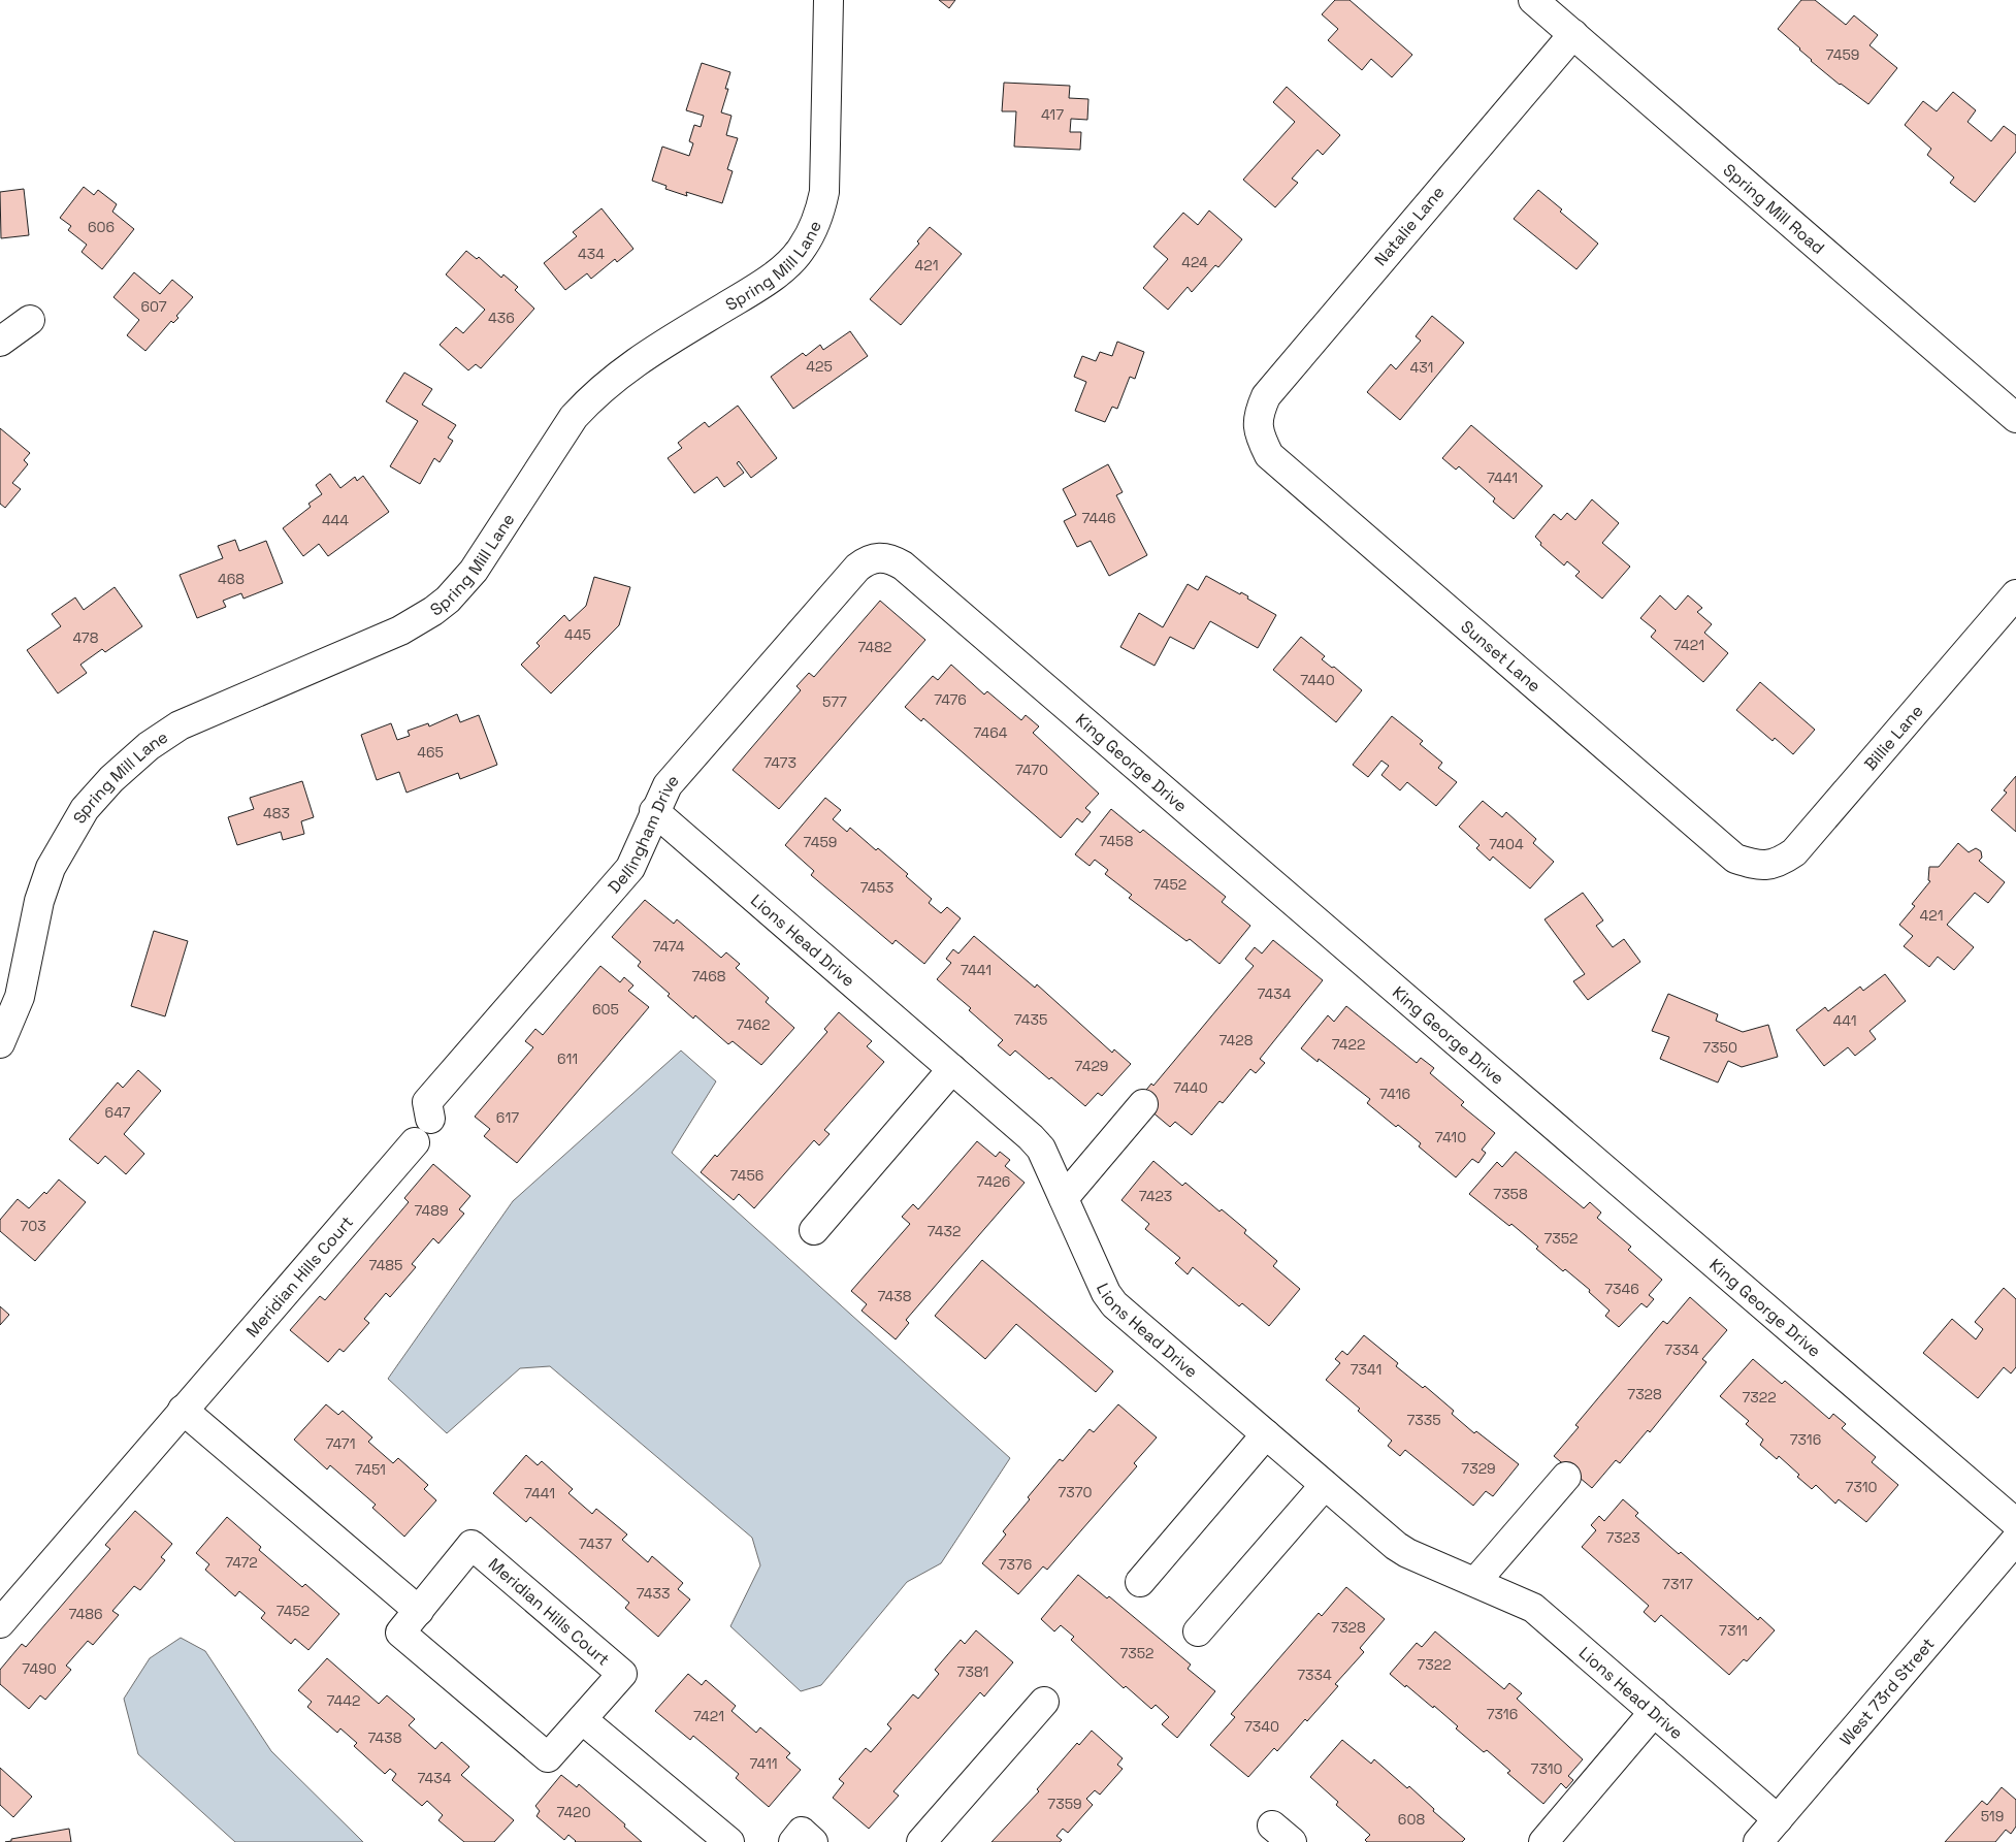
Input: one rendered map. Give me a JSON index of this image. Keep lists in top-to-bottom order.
{
  "streets": {
    "street": [
      "Spring Mill Road",
      "Natalie Lane",
      "Spring Mill Lane",
      "Sunset Lane",
      "Billie Lane",
      "King George Drive",
      "Dellingham Drive",
      "Lions Head Drive",
      "Meridian Hills Court",
      "West 73rd Street"
    ]
  },
  "crossings": [
    ["Spring Mill Road", "Natalie Lane"],
    ["Natalie Lane", "Sunset Lane"],
    ["Sunset Lane", "Billie Lane"],
    ["King George Drive", "Dellingham Drive"],
    ["Dellingham Drive", "Lions Head Drive"],
    ["Lions Head Drive", "West 73rd Street"]
  ],
  "house_numbers": [
    "7459",
    "417",
    "606",
    "434",
    "424",
    "421",
    "607",
    "436",
    "425",
    "431",
    "7441",
    "7446",
    "444",
    "468",
    "445",
    "478",
    "7421",
    "7482",
    "7440",
    "7476",
    "577",
    "7464",
    "465",
    "7473",
    "7470",
    "483",
    "7458",
    "7459",
    "7404",
    "7452",
    "7453",
    "421",
    "7474",
    "7441",
    "7468",
    "7434",
    "605",
    "7435",
    "441",
    "7462",
    "7428",
    "7422",
    "7350",
    "611",
    "7429",
    "7440",
    "7416",
    "647",
    "617",
    "7410",
    "7456",
    "7426",
    "7358",
    "7423",
    "7489",
    "703",
    "7432",
    "7352",
    "7485",
    "7346",
    "7438",
    "7334",
    "7341",
    "7328",
    "7322",
    "7335",
    "7316",
    "7471",
    "7329",
    "7451",
    "7310",
    "7370",
    "7441",
    "7323",
    "7437",
    "7472",
    "7376",
    "7317",
    "7433",
    "7452",
    "7486",
    "7328",
    "7311",
    "7352",
    "7322",
    "7490",
    "7381",
    "7334",
    "7442",
    "7316",
    "7421",
    "7340",
    "7438",
    "7411",
    "7310",
    "7434",
    "7359",
    "7420",
    "519",
    "608"
  ]
}
